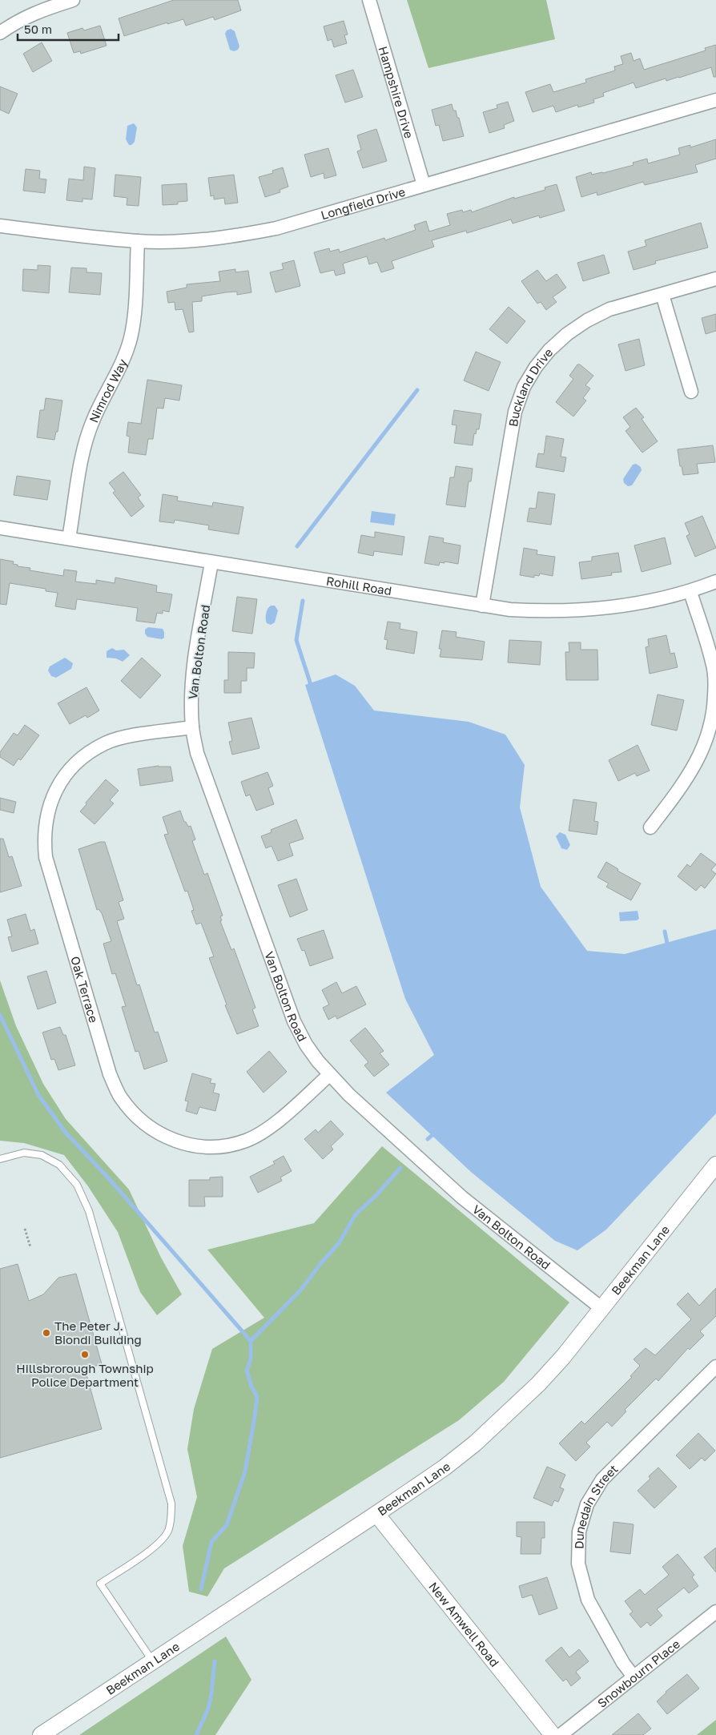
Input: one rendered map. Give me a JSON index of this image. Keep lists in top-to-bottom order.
{
  "streets": {
    "street": [
      "Hampshire Drive",
      "Longfield Drive",
      "Buckland Drive",
      "Nimrod Way",
      "Rohill Road",
      "Van Bolton Road",
      "Oak Terrace",
      "Beekman Lane",
      "Dunedain Street",
      "New Amwell Road",
      "Snowbourn Place"
    ]
  },
  "crossings": [
    ["Hampshire Drive", "Longfield Drive"],
    ["Longfield Drive", "Nimrod Way"],
    ["Buckland Drive", "Rohill Road"],
    ["Nimrod Way", "Rohill Road"],
    ["Rohill Road", "Van Bolton Road"],
    ["Van Bolton Road", "Oak Terrace"],
    ["Van Bolton Road", "Beekman Lane"],
    ["Beekman Lane", "New Amwell Road"],
    ["Dunedain Street", "Snowbourn Place"]
  ],
  "places": ["The Peter J. Biondi Building", "Hillsbrorough Township Police Department"],
  "scale_bar": "50 m"
}
